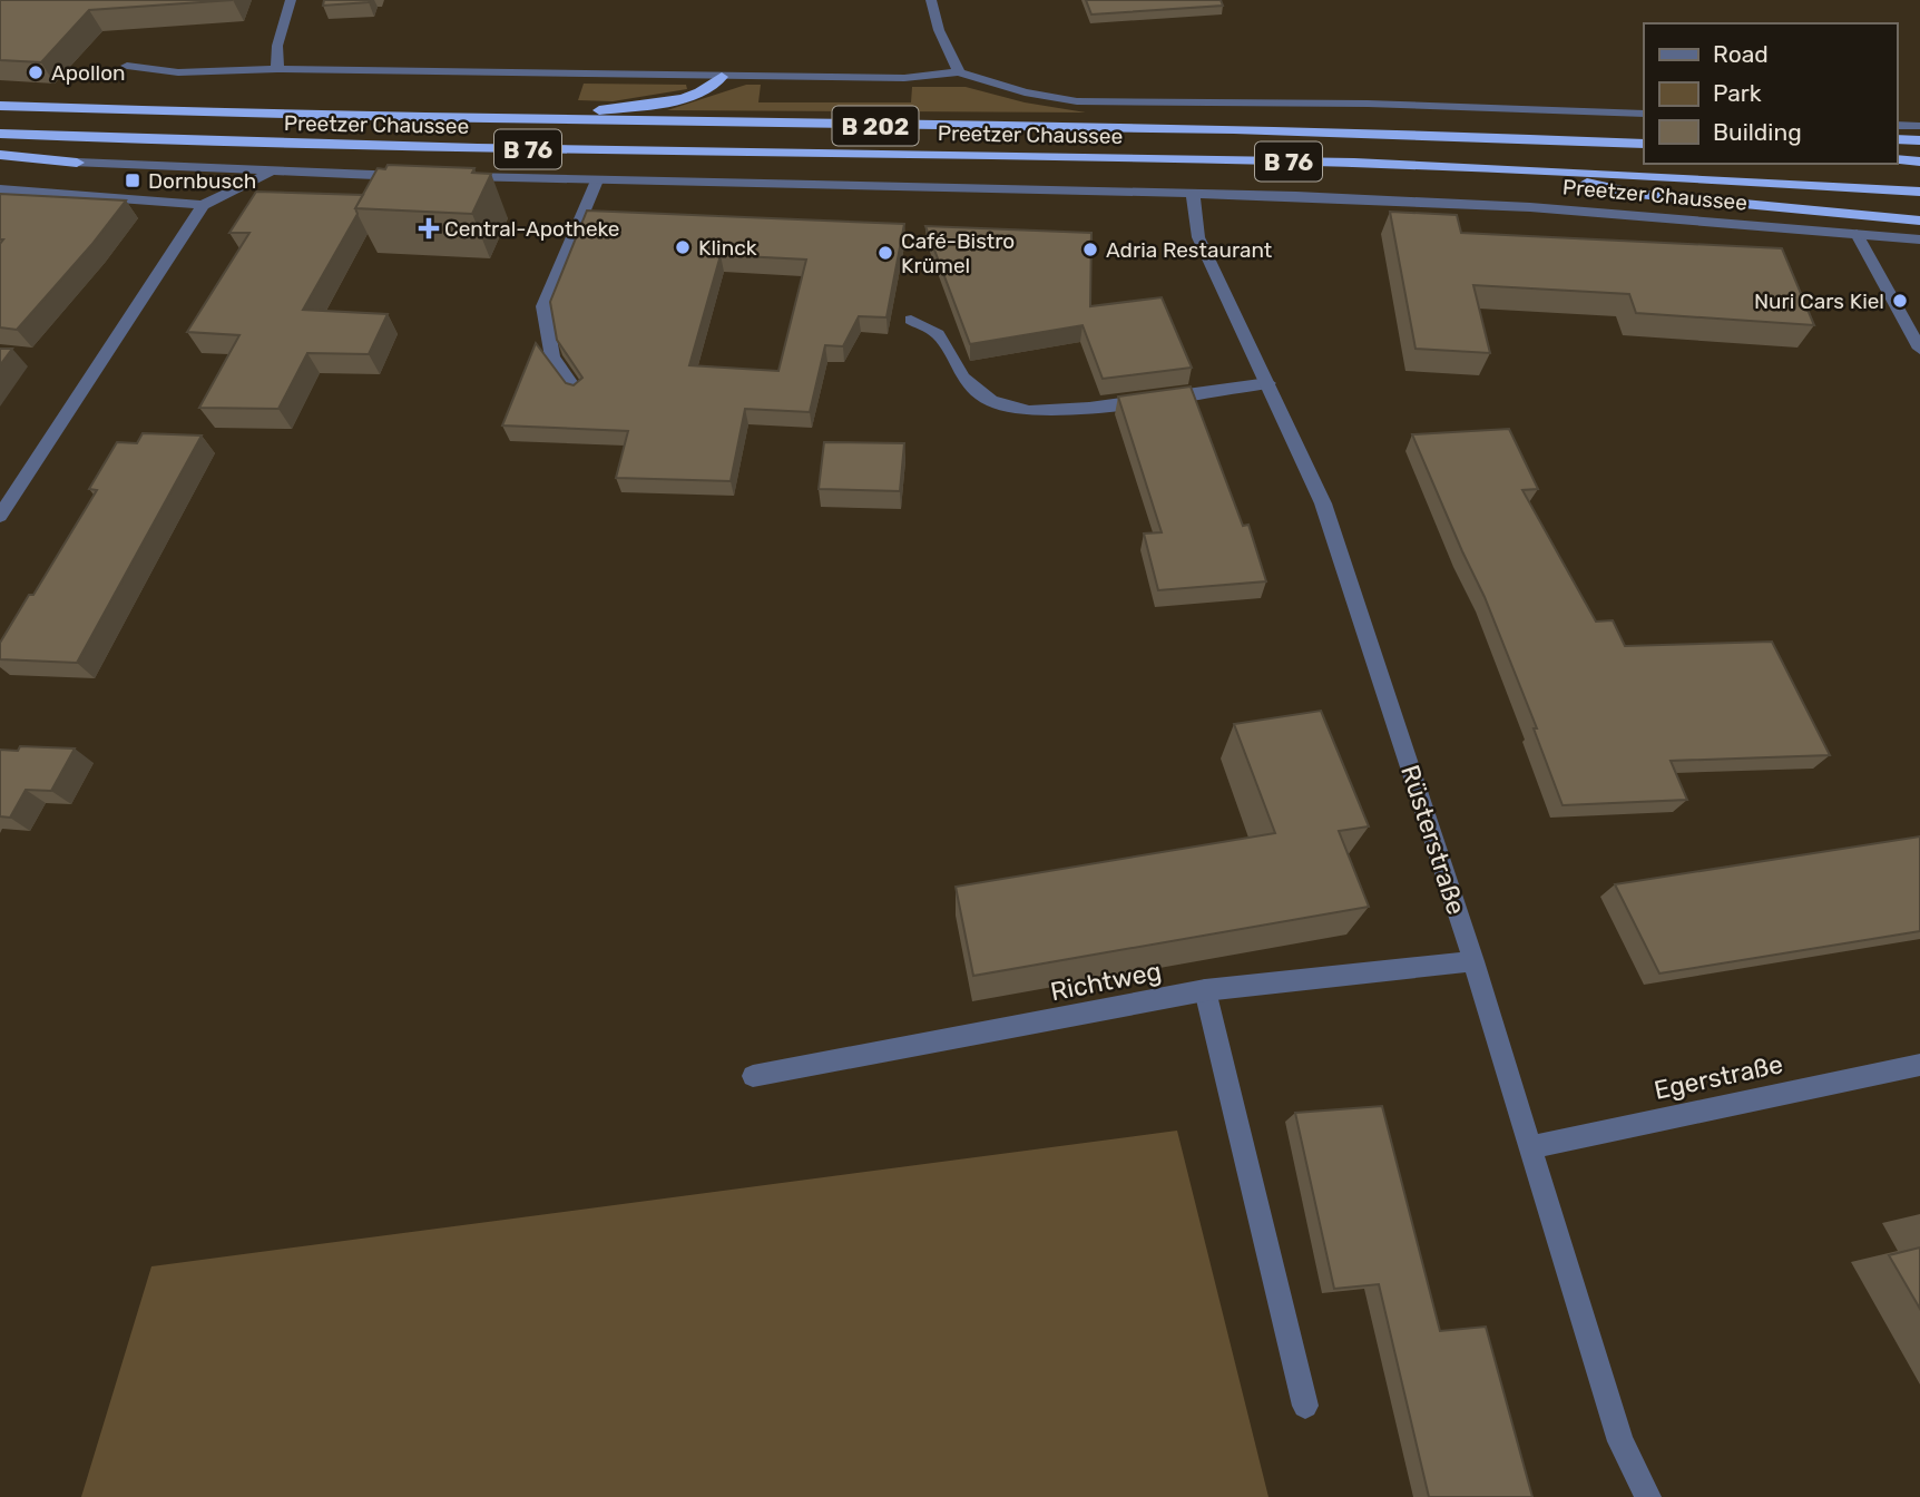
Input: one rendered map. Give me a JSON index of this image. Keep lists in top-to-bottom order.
{
  "streets": {
    "highway": ["Preetzer Chaussee", "B 202", "B 76"],
    "street": ["Rüsterstraße", "Richtweg", "Egerstraße"]
  },
  "crossings": [
    ["Preetzer Chaussee", "Rüsterstraße"],
    ["Rüsterstraße", "Richtweg"],
    ["Rüsterstraße", "Egerstraße"]
  ],
  "places": {
    "other": [
      "Apollon",
      "Klinck",
      "Adria Restaurant",
      "Café-Bistro Krümel",
      "Nuri Cars Kiel"
    ],
    "transit": ["Dornbusch"],
    "health": ["Central-Apotheke"]
  },
  "legend": ["Road", "Park", "Building"]
}
